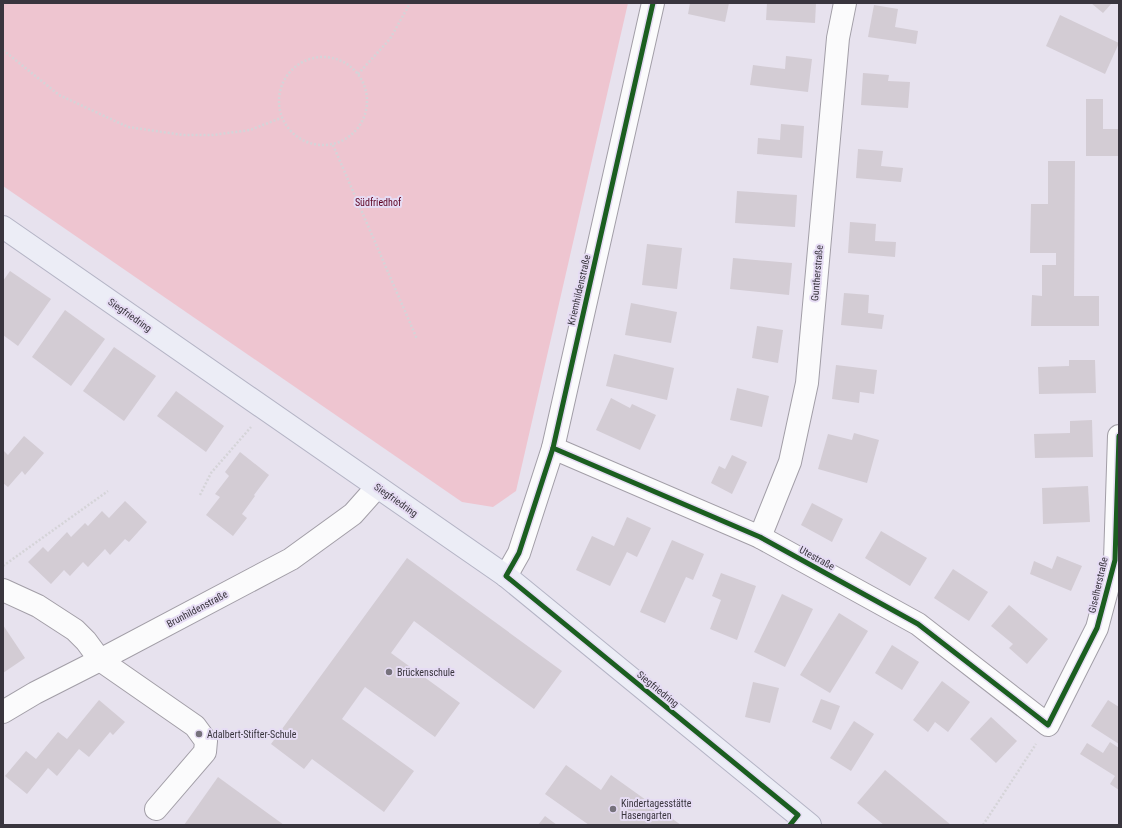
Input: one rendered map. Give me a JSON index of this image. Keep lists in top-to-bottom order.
{
  "streets": {
    "main road": ["Siegfriedring"],
    "street": [
      "Guntherstraße",
      "Kriemhildenstraße",
      "Utestraße",
      "Giselherstraße",
      "Brunhildenstraße"
    ]
  },
  "crossings": [
    ["Guntherstraße", "Utestraße"],
    ["Kriemhildenstraße", "Siegfriedring"],
    ["Kriemhildenstraße", "Utestraße"],
    ["Siegfriedring", "Brunhildenstraße"],
    ["Utestraße", "Giselherstraße"]
  ],
  "parks": ["Südfriedhof"],
  "places": ["Brückenschule", "Adalbert-Stifter-Schule", "Kindertagesstätte Hasengarten"]
}
